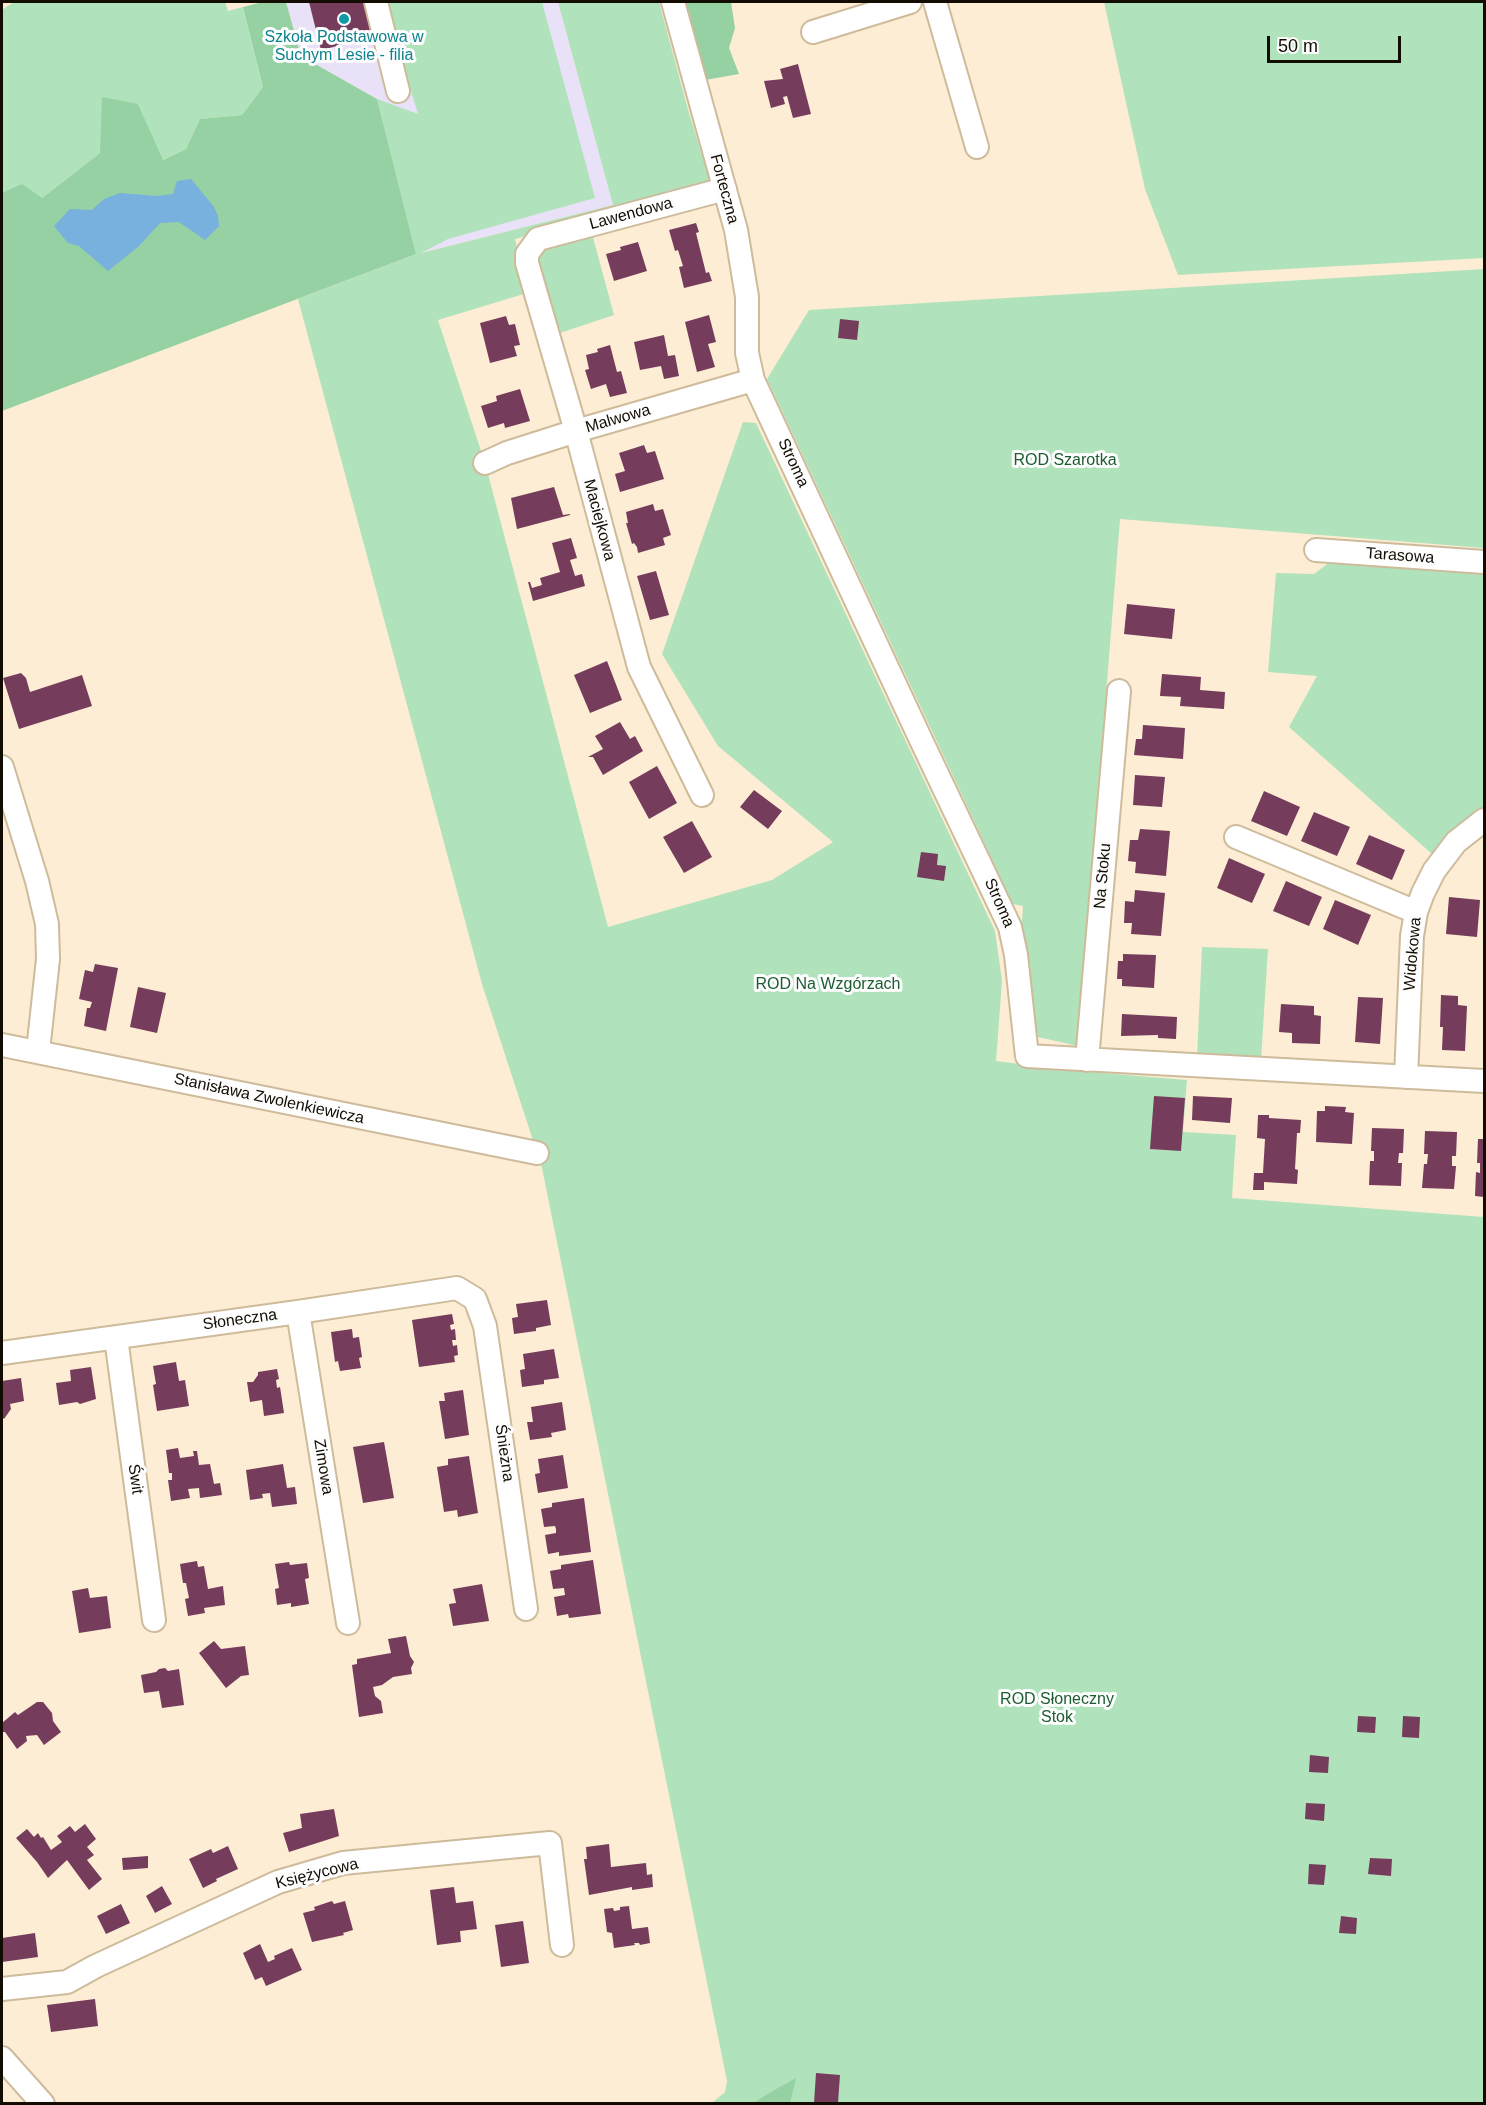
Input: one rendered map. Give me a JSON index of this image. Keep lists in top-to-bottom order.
{
  "streets": {
    "street": [
      "Forteczna",
      "Lawendowa",
      "Malwowa",
      "Stroma",
      "Maciejkowa",
      "Tarasowa",
      "Na Stoku",
      "Widokowa",
      "Stanisława Zwolenkiewicza",
      "Słoneczna",
      "Śnieżna",
      "Zimowa",
      "Świt",
      "Księżycowa"
    ]
  },
  "crossings": [
    ["Forteczna", "Lawendowa"],
    ["Forteczna", "Malwowa"],
    ["Forteczna", "Stroma"],
    ["Lawendowa", "Maciejkowa"],
    ["Malwowa", "Stroma"],
    ["Malwowa", "Maciejkowa"],
    ["Stroma", "Na Stoku"],
    ["Stroma", "Widokowa"],
    ["Słoneczna", "Śnieżna"],
    ["Słoneczna", "Zimowa"],
    ["Słoneczna", "Świt"]
  ],
  "parks": ["ROD Szarotka", "ROD Na Wzgórzach", "ROD Słoneczny Stok"],
  "places": ["Szkoła Podstawowa w Suchym Lesie - filia"],
  "scale_bar": "50 m"
}
